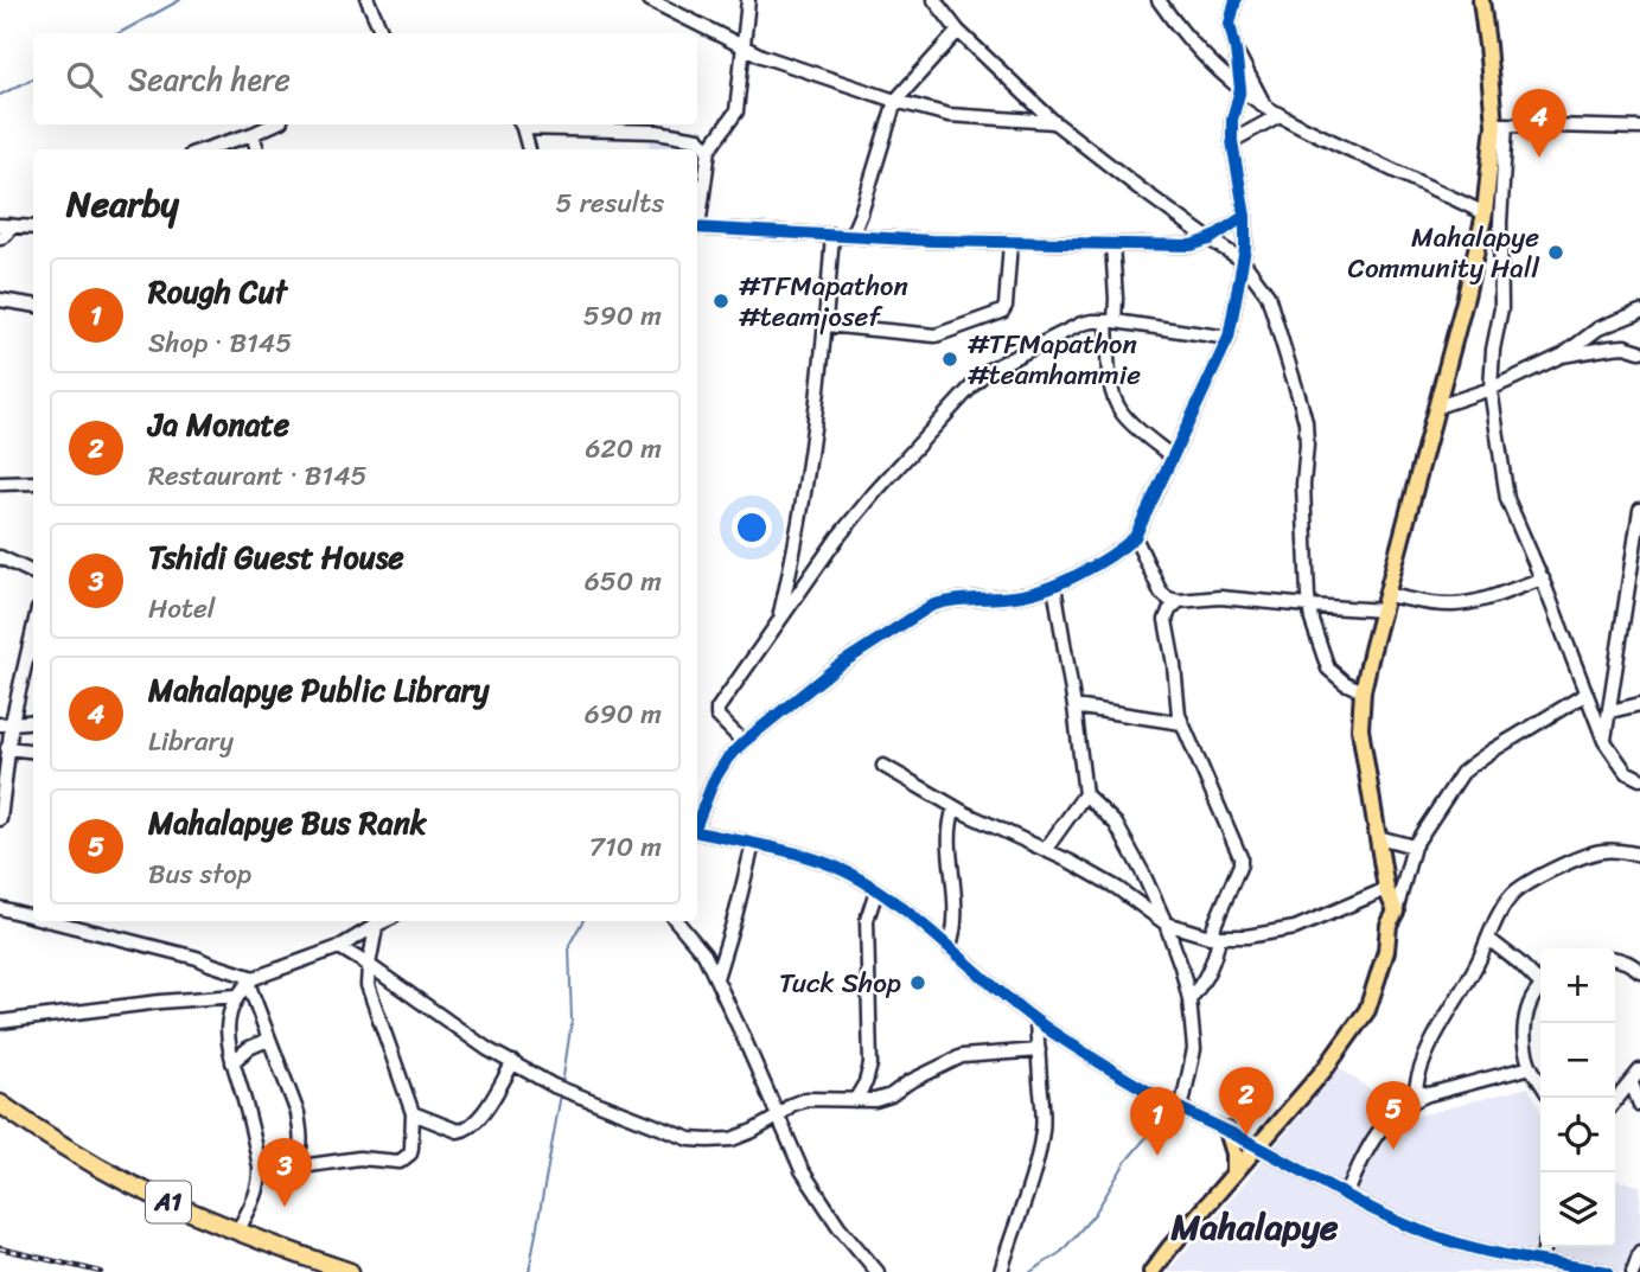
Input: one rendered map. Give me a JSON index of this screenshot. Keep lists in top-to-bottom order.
{
  "streets": {
    "highway": ["A1"]
  },
  "districts": ["Mahalapye"],
  "places": [
    "Mahalapye Community Hall",
    "#TFMapathon #teamjosef",
    "#TFMapathon #teamhammie",
    "Tuck Shop"
  ],
  "page": {
    "search": "Search here",
    "pins": [
      "4",
      "2",
      "5",
      "1",
      "3"
    ],
    "heading": ["Nearby", "5 results"],
    "list": [
      {
        "mark": "1",
        "name": "Rough Cut",
        "note": "Shop · B145",
        "value": "590 m"
      },
      {
        "mark": "2",
        "name": "Ja Monate",
        "note": "Restaurant · B145",
        "value": "620 m"
      },
      {
        "mark": "3",
        "name": "Tshidi Guest House",
        "note": "Hotel",
        "value": "650 m"
      },
      {
        "mark": "4",
        "name": "Mahalapye Public Library",
        "note": "Library",
        "value": "690 m"
      },
      {
        "mark": "5",
        "name": "Mahalapye Bus Rank",
        "note": "Bus stop",
        "value": "710 m"
      }
    ],
    "map_buttons": ["+", "−"]
  }
}
